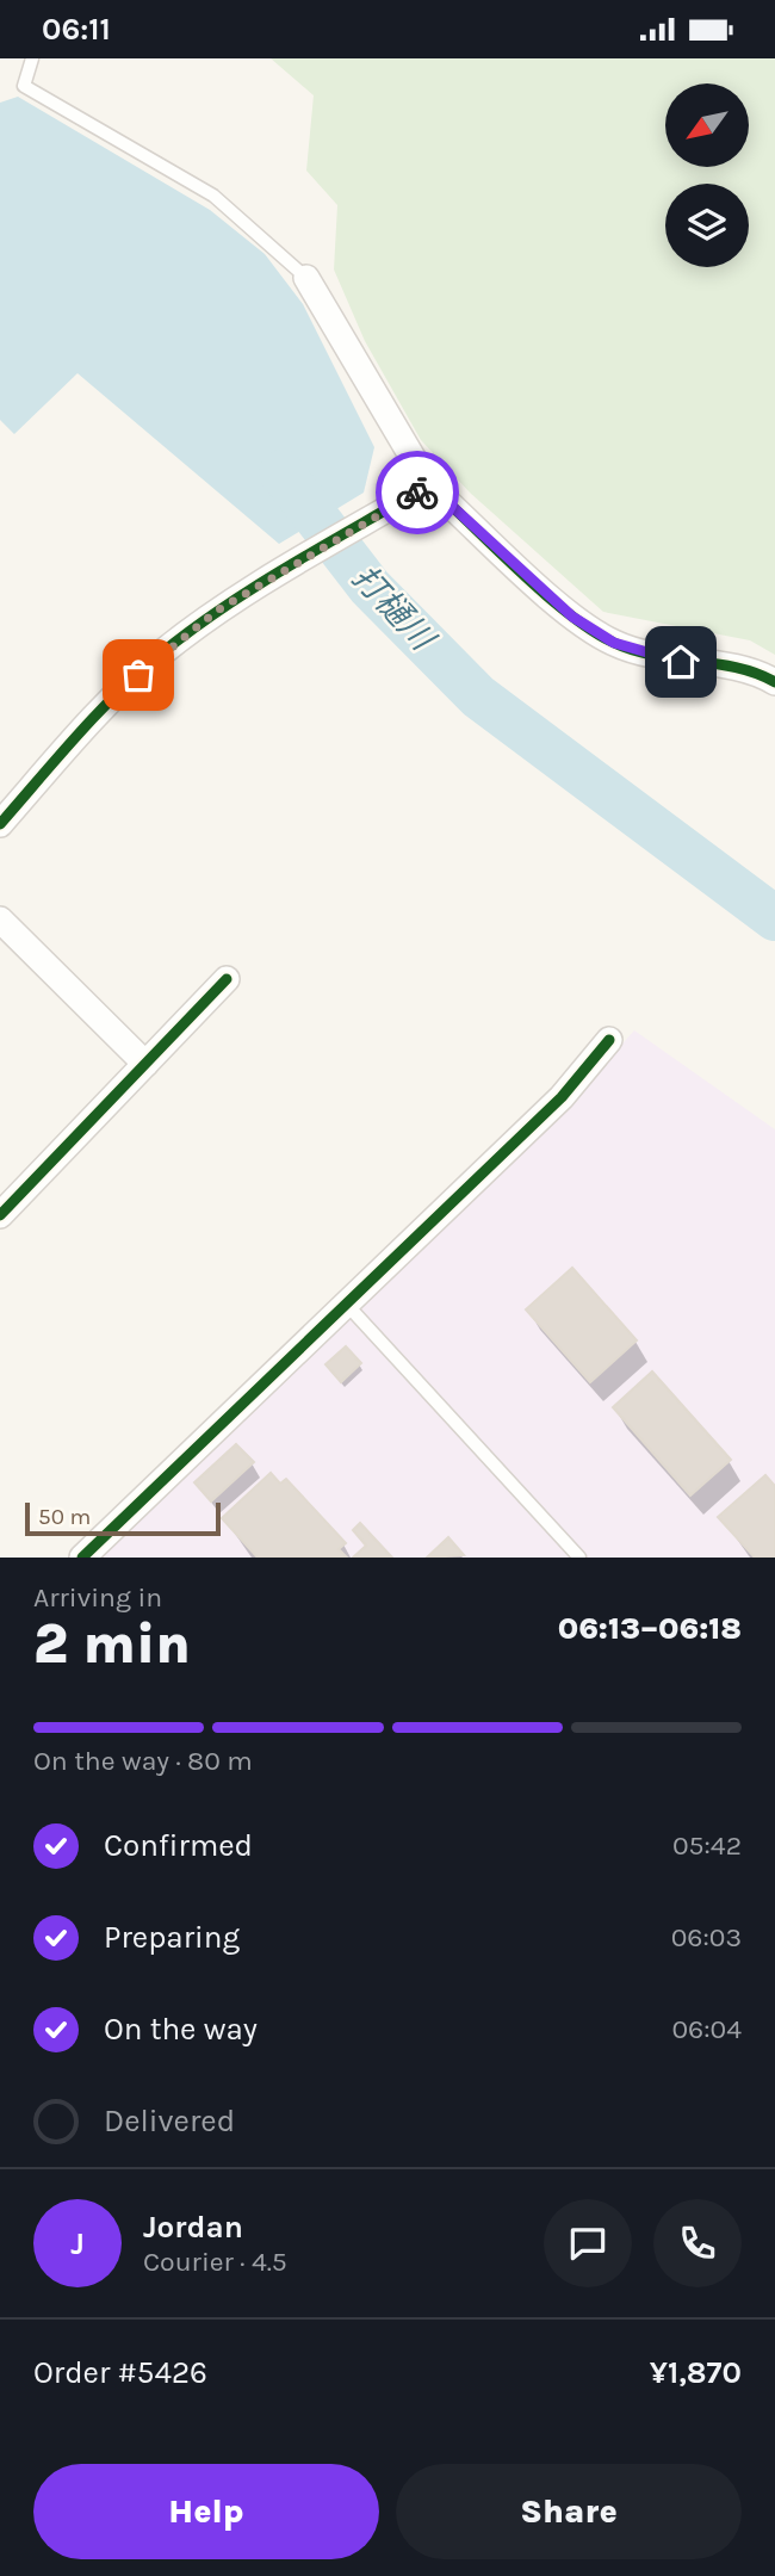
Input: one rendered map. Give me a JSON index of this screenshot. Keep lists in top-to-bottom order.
{
  "water": ["打樋川"],
  "scale_bar": "50 m",
  "north": "bottom left",
  "page": {
    "status": "06:11",
    "scale": "50 m",
    "heading": ["2 min", "Arriving in", "06:13–06:18"],
    "panel": [
      "Jordan",
      "Courier · 4.5",
      "Order #5426",
      "¥1,870"
    ],
    "bar": "On the way · 80 m",
    "list": [
      ["Confirmed", "05:42"],
      ["Preparing", "06:03"],
      ["On the way", "06:04"],
      "Delivered"
    ],
    "round": "J",
    "buttons": ["Help", "Share"]
  }
}
